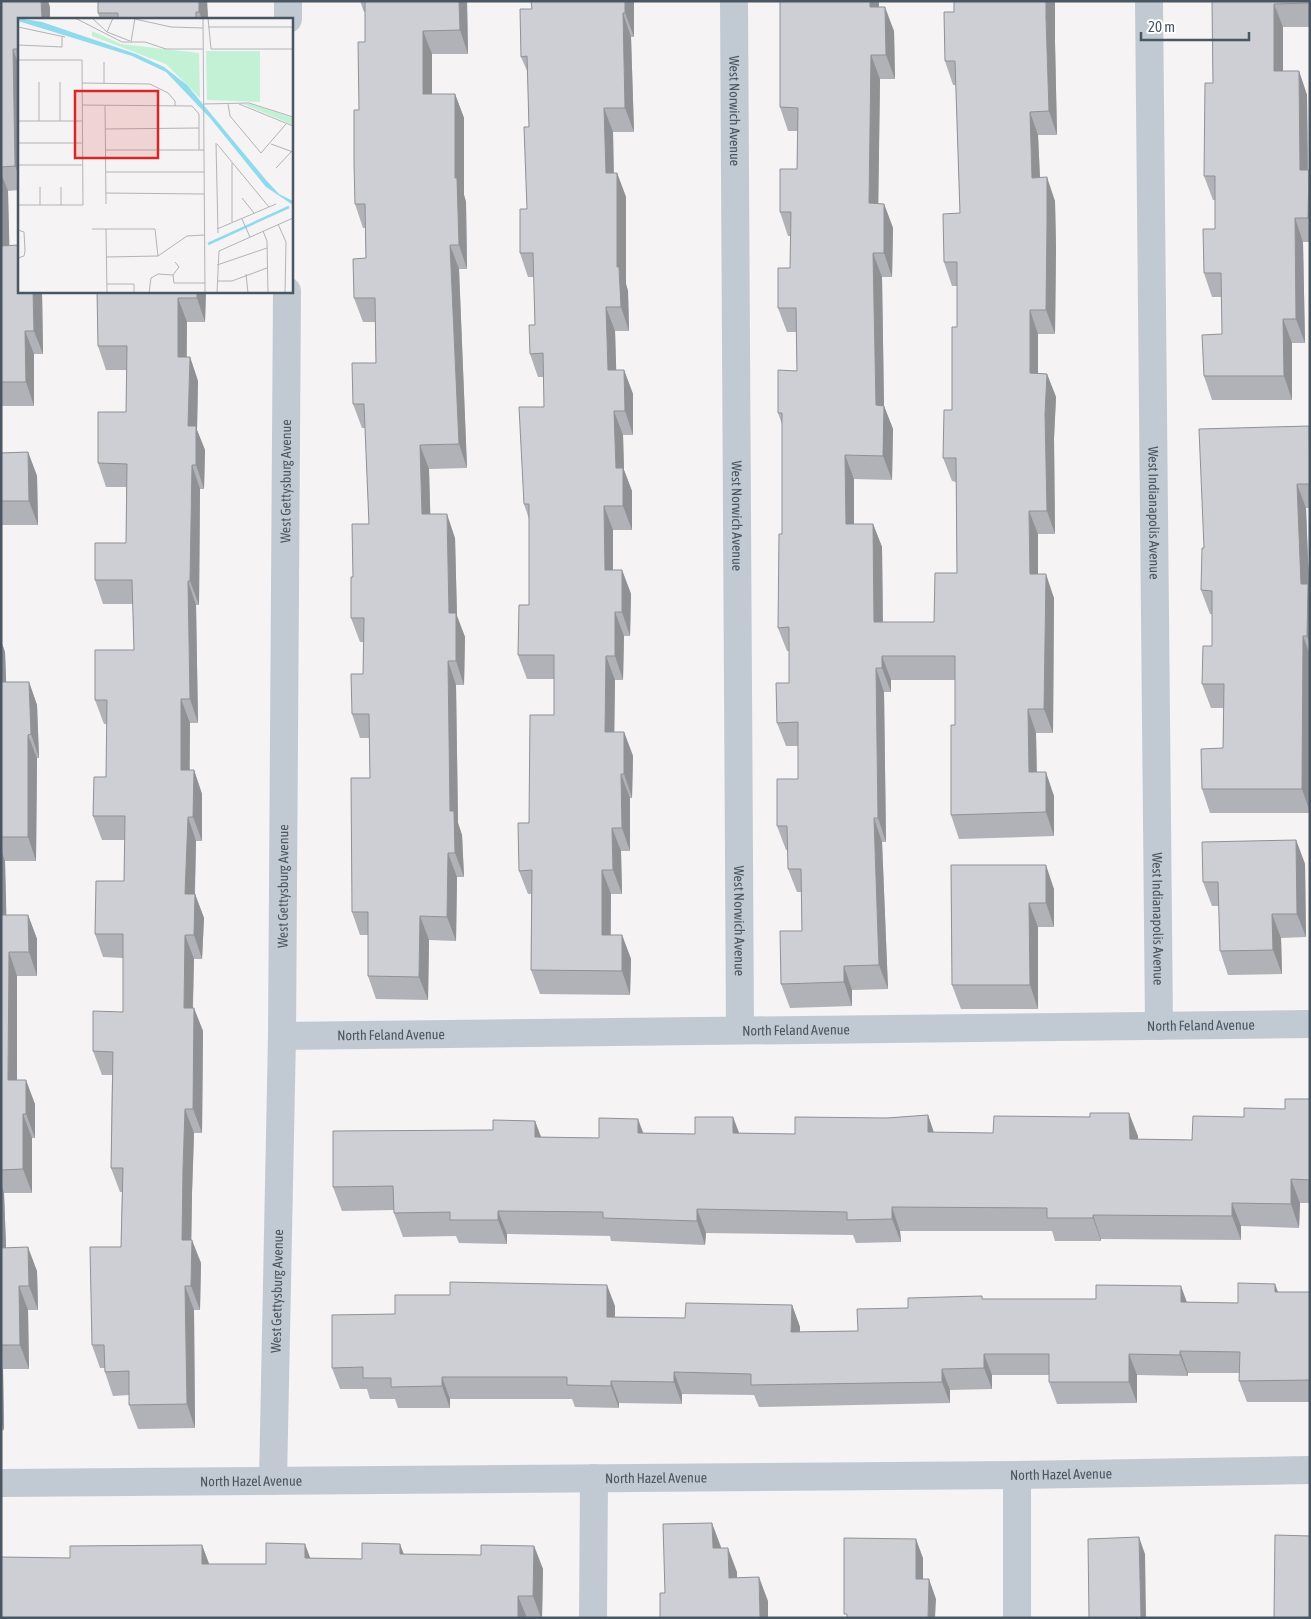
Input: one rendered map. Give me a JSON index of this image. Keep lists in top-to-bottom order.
{
  "streets": {
    "street": [
      "West Norwich Avenue",
      "West Gettysburg Avenue",
      "West Indianapolis Avenue",
      "North Feland Avenue",
      "North Hazel Avenue"
    ]
  },
  "crossings": [
    ["West Norwich Avenue", "North Feland Avenue"],
    ["West Gettysburg Avenue", "North Feland Avenue"],
    ["West Gettysburg Avenue", "North Hazel Avenue"],
    ["West Indianapolis Avenue", "North Feland Avenue"]
  ],
  "scale_bar": "20 m"
}
